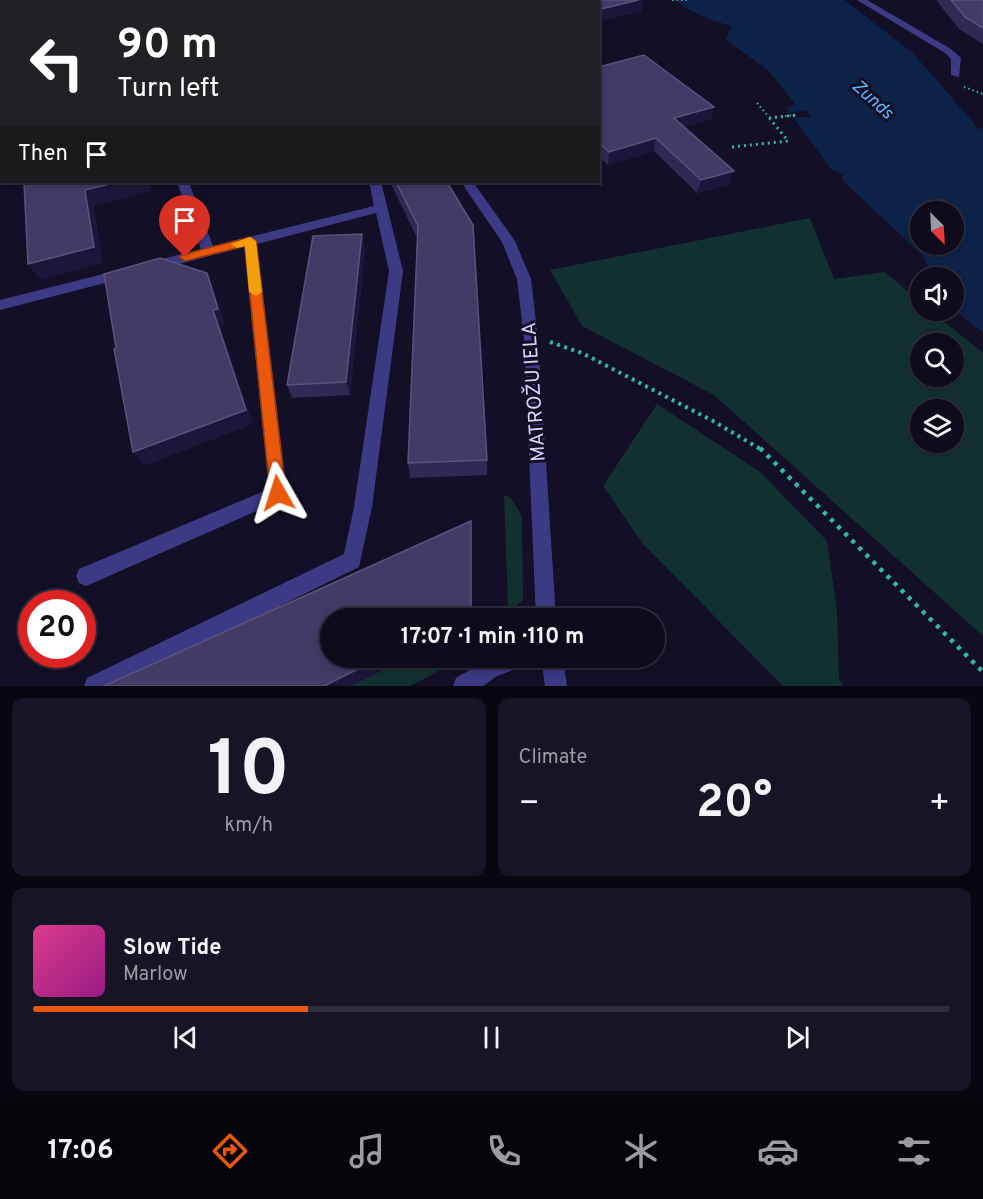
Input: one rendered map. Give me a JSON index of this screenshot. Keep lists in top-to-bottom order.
{
  "streets": {
    "street": ["MATROŽU IELA"]
  },
  "water": ["Zunds"],
  "north": "bottom right",
  "page": {
    "turn": ["90 m", "Turn left"],
    "then": "Then",
    "limit": "20",
    "trip": "17:07 · 1 min · 110 m",
    "tile": [
      ["10", "km/h"],
      "Climate"
    ],
    "heat": ["−", "20°", "+"],
    "song": ["Slow Tide", "Marlow"],
    "tabs": "17:06"
  }
}
